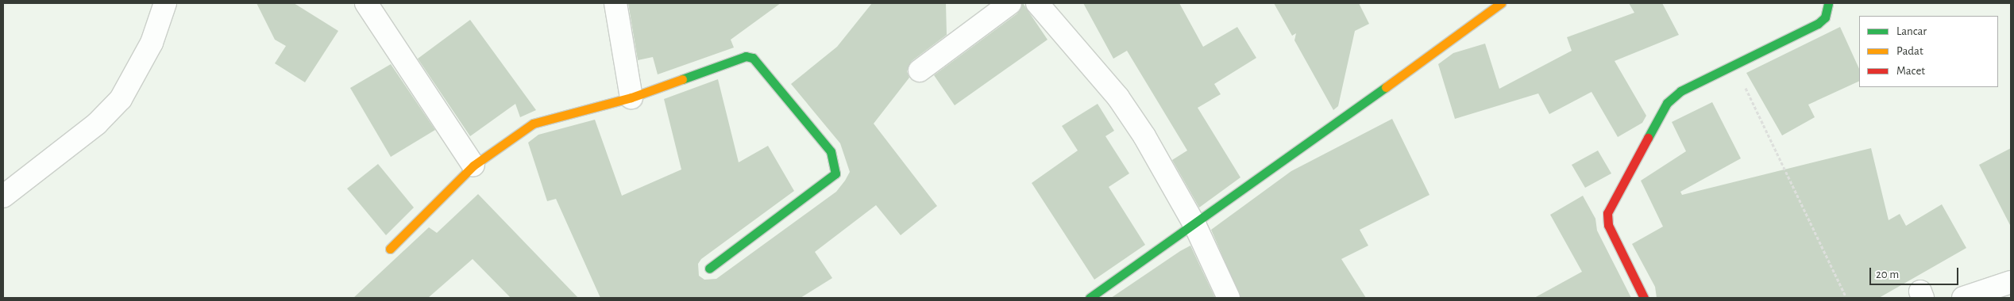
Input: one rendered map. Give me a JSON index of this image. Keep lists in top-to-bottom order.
{
  "legend": ["Lancar", "Padat", "Macet"],
  "scale_bar": "20 m"
}
